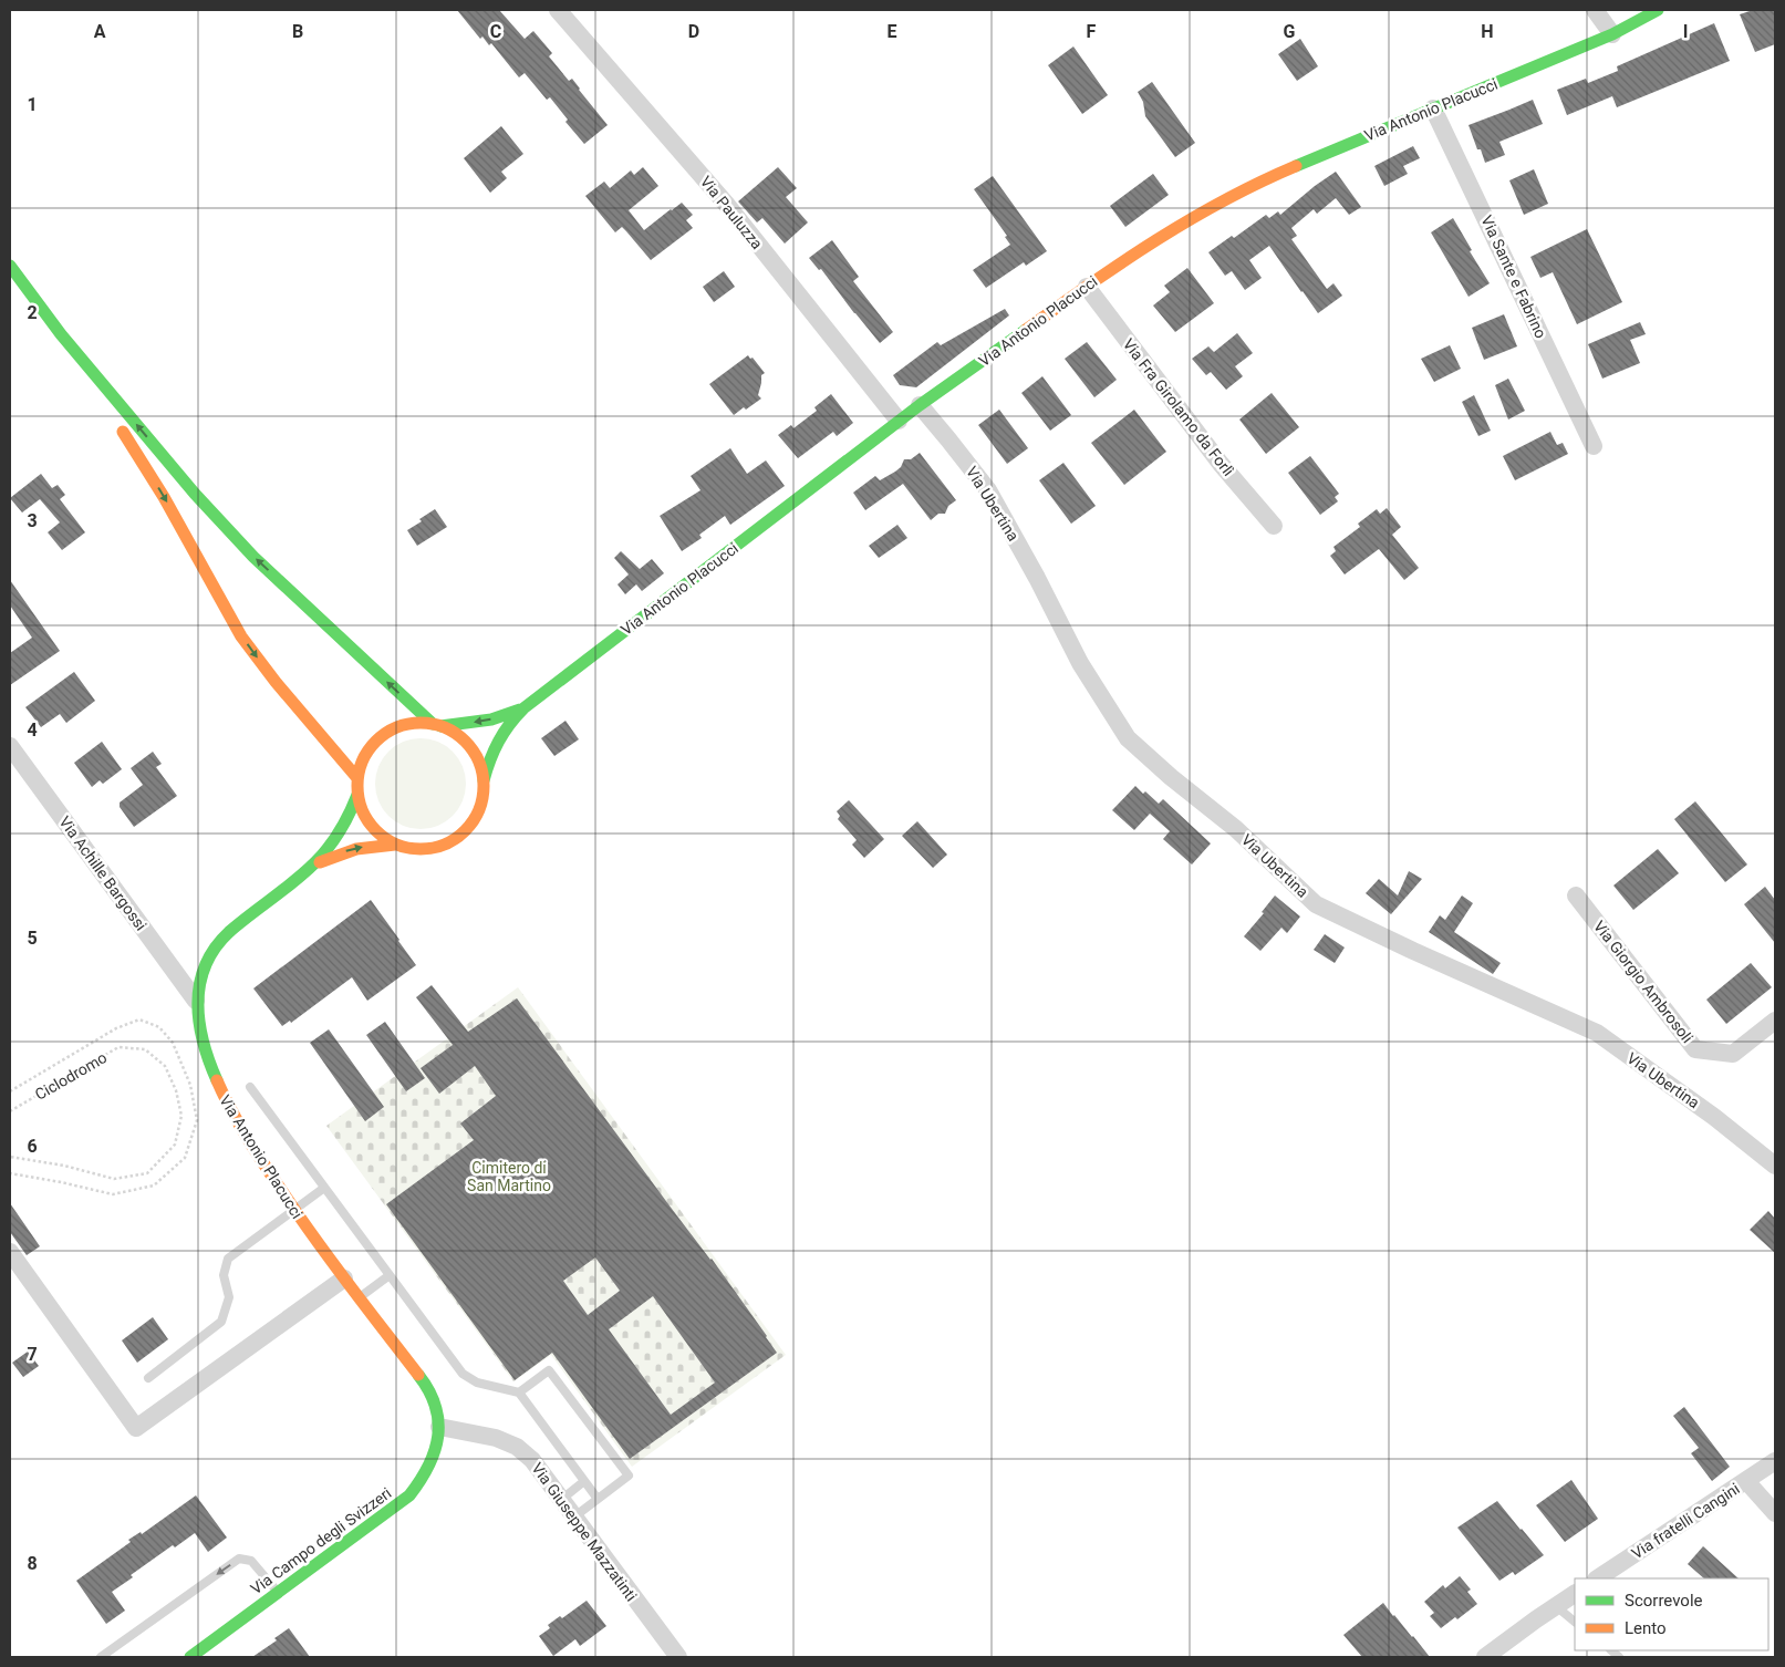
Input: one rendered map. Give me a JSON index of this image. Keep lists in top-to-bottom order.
{
  "streets": {
    "main road": ["Via Antonio Placucci", "Via Campo degli Svizzeri"],
    "street": [
      "Via Pauluzza",
      "Via Sante e Fabrino",
      "Via Fra Girolamo da Forlì",
      "Via Ubertina",
      "Via Achille Bargossi",
      "Via Giorgio Ambrosoli",
      "Via fratelli Cangini",
      "Via Giuseppe Mazzatinti"
    ],
    "path": ["Ciclodromo"]
  },
  "crossings": [
    ["Via Antonio Placucci", "Via Pauluzza"],
    ["Via Antonio Placucci", "Via Sante e Fabrino"],
    ["Via Antonio Placucci", "Via Fra Girolamo da Forlì"],
    ["Via Antonio Placucci", "Via Ubertina"],
    ["Via Antonio Placucci", "Via Achille Bargossi"],
    ["Via Antonio Placucci", "Via Giuseppe Mazzatinti"],
    ["Via Antonio Placucci", "Via Campo degli Svizzeri"],
    ["Via Giuseppe Mazzatinti", "Via Campo degli Svizzeri"]
  ],
  "parks": ["Cimitero di San Martino"],
  "legend": ["Scorrevole", "Lento"],
  "grid": {
    "columns": [
      "A",
      "B",
      "C",
      "D",
      "E",
      "F",
      "G",
      "H",
      "I"
    ],
    "rows": [
      "1",
      "2",
      "3",
      "4",
      "5",
      "6",
      "7",
      "8"
    ]
  }
}
